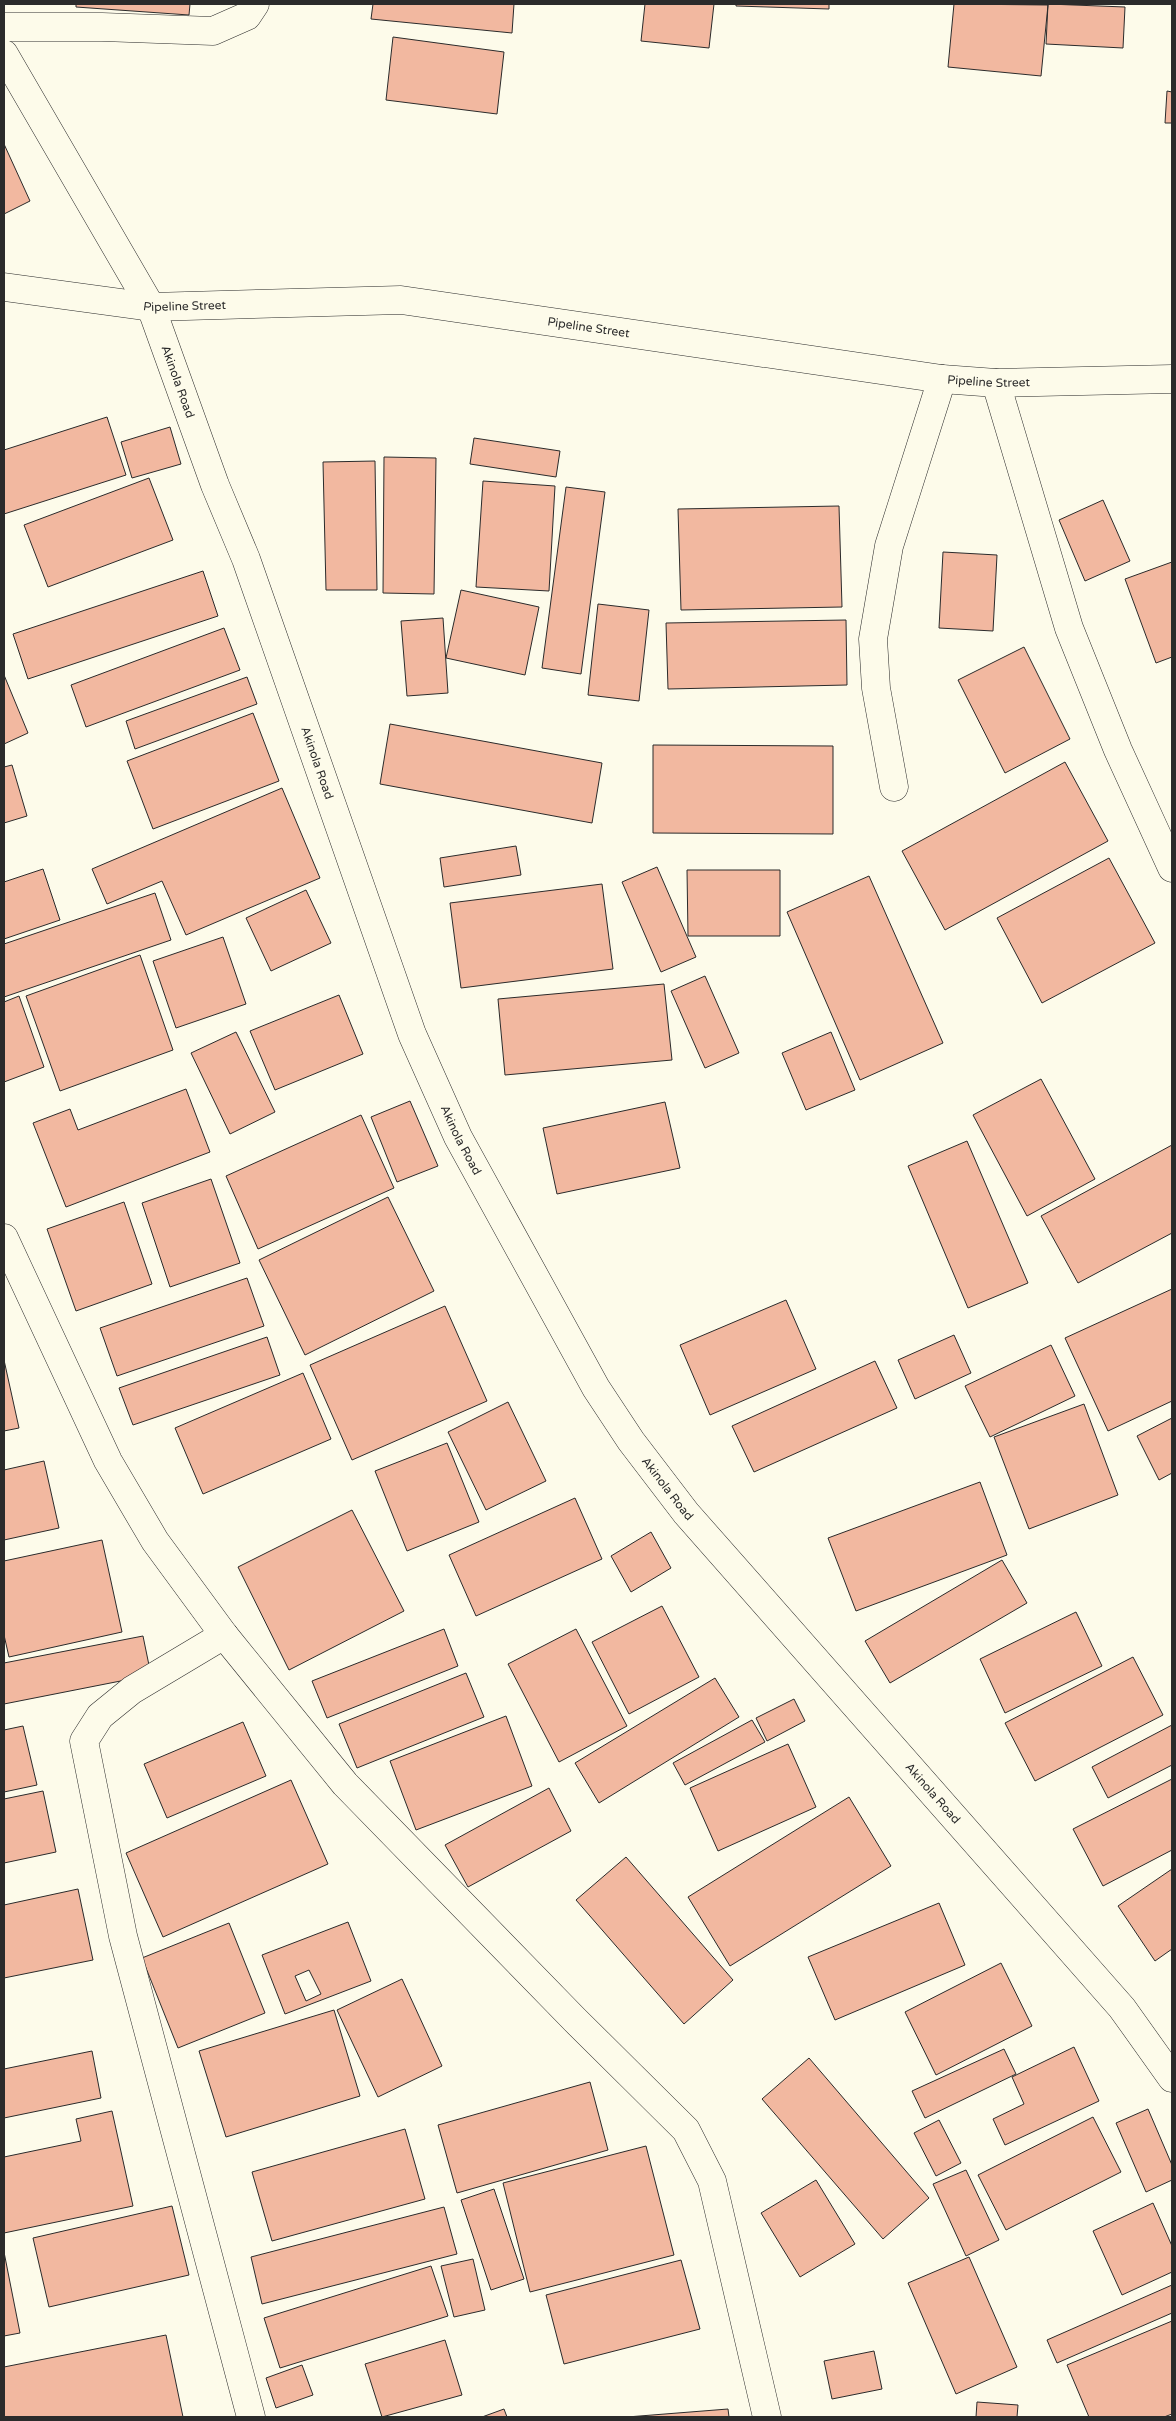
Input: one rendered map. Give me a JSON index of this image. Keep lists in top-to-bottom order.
{
  "streets": {
    "street": ["Pipeline Street", "Akinola Road"]
  },
  "crossings": [
    ["Pipeline Street", "Akinola Road"]
  ]
}
